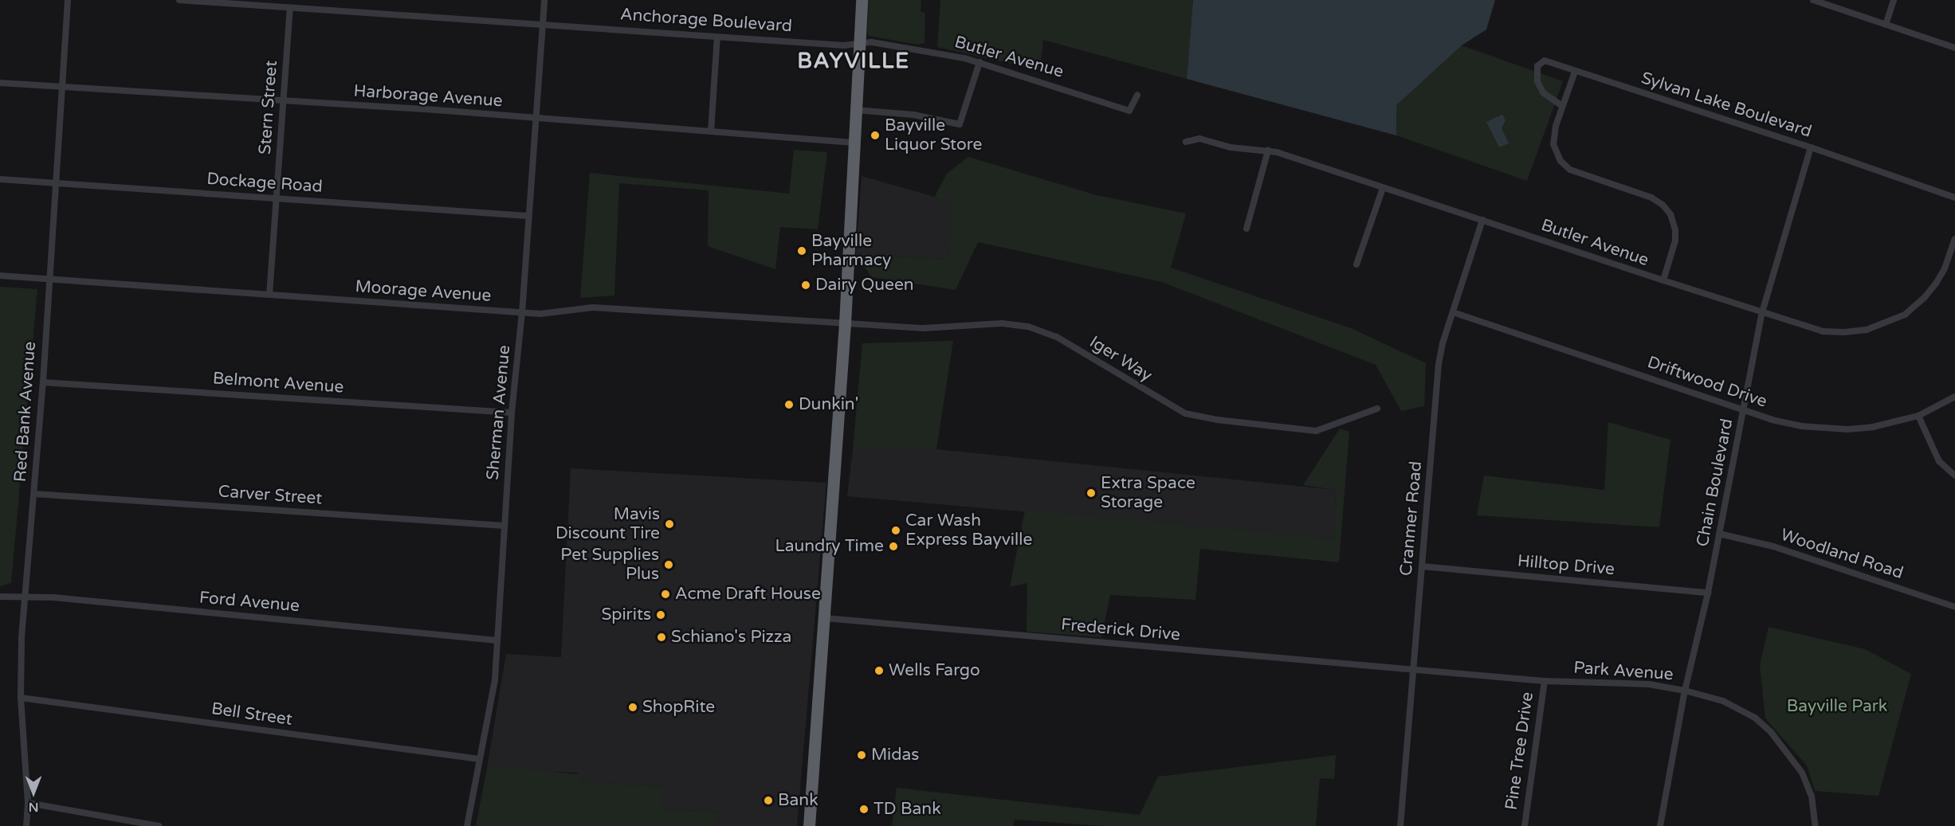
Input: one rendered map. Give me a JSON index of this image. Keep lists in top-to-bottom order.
{
  "streets": {
    "street": [
      "Anchorage Boulevard",
      "Butler Avenue",
      "Harborage Avenue",
      "Sylvan Lake Boulevard",
      "Stern Street",
      "Dockage Road",
      "Moorage Avenue",
      "Iger Way",
      "Driftwood Drive",
      "Belmont Avenue",
      "Red Bank Avenue",
      "Sherman Avenue",
      "Chain Boulevard",
      "Carver Street",
      "Cranmer Road",
      "Woodland Road",
      "Hilltop Drive",
      "Ford Avenue",
      "Frederick Drive",
      "Park Avenue",
      "Bell Street",
      "Pine Tree Drive"
    ]
  },
  "crossings": [
    ["Anchorage Boulevard", "Butler Avenue"],
    ["Anchorage Boulevard", "Stern Street"],
    ["Anchorage Boulevard", "Sherman Avenue"],
    ["Butler Avenue", "Chain Boulevard"],
    ["Butler Avenue", "Cranmer Road"],
    ["Harborage Avenue", "Stern Street"],
    ["Harborage Avenue", "Red Bank Avenue"],
    ["Harborage Avenue", "Sherman Avenue"],
    ["Sylvan Lake Boulevard", "Chain Boulevard"],
    ["Stern Street", "Dockage Road"],
    ["Stern Street", "Moorage Avenue"],
    ["Dockage Road", "Red Bank Avenue"],
    ["Dockage Road", "Sherman Avenue"],
    ["Moorage Avenue", "Iger Way"],
    ["Moorage Avenue", "Red Bank Avenue"],
    ["Moorage Avenue", "Sherman Avenue"],
    ["Driftwood Drive", "Chain Boulevard"],
    ["Driftwood Drive", "Cranmer Road"],
    ["Belmont Avenue", "Red Bank Avenue"],
    ["Belmont Avenue", "Sherman Avenue"],
    ["Red Bank Avenue", "Carver Street"],
    ["Red Bank Avenue", "Ford Avenue"],
    ["Red Bank Avenue", "Bell Street"],
    ["Sherman Avenue", "Carver Street"],
    ["Sherman Avenue", "Ford Avenue"],
    ["Sherman Avenue", "Bell Street"],
    ["Chain Boulevard", "Woodland Road"],
    ["Chain Boulevard", "Hilltop Drive"],
    ["Chain Boulevard", "Park Avenue"],
    ["Cranmer Road", "Hilltop Drive"],
    ["Cranmer Road", "Frederick Drive"],
    ["Cranmer Road", "Park Avenue"],
    ["Frederick Drive", "Park Avenue"],
    ["Park Avenue", "Pine Tree Drive"]
  ],
  "districts": ["BAYVILLE"],
  "parks": ["Bayville Park"],
  "places": [
    "Bayville Liquor Store",
    "Bayville Pharmacy",
    "Dairy Queen",
    "Dunkin'",
    "Extra Space Storage",
    "Mavis Discount Tire",
    "Car Wash Express Bayville",
    "Laundry Time",
    "Pet Supplies Plus",
    "Acme Draft House",
    "Spirits",
    "Schiano's Pizza",
    "Wells Fargo",
    "ShopRite",
    "Midas",
    "Bank",
    "TD Bank"
  ],
  "north": "bottom"
}
